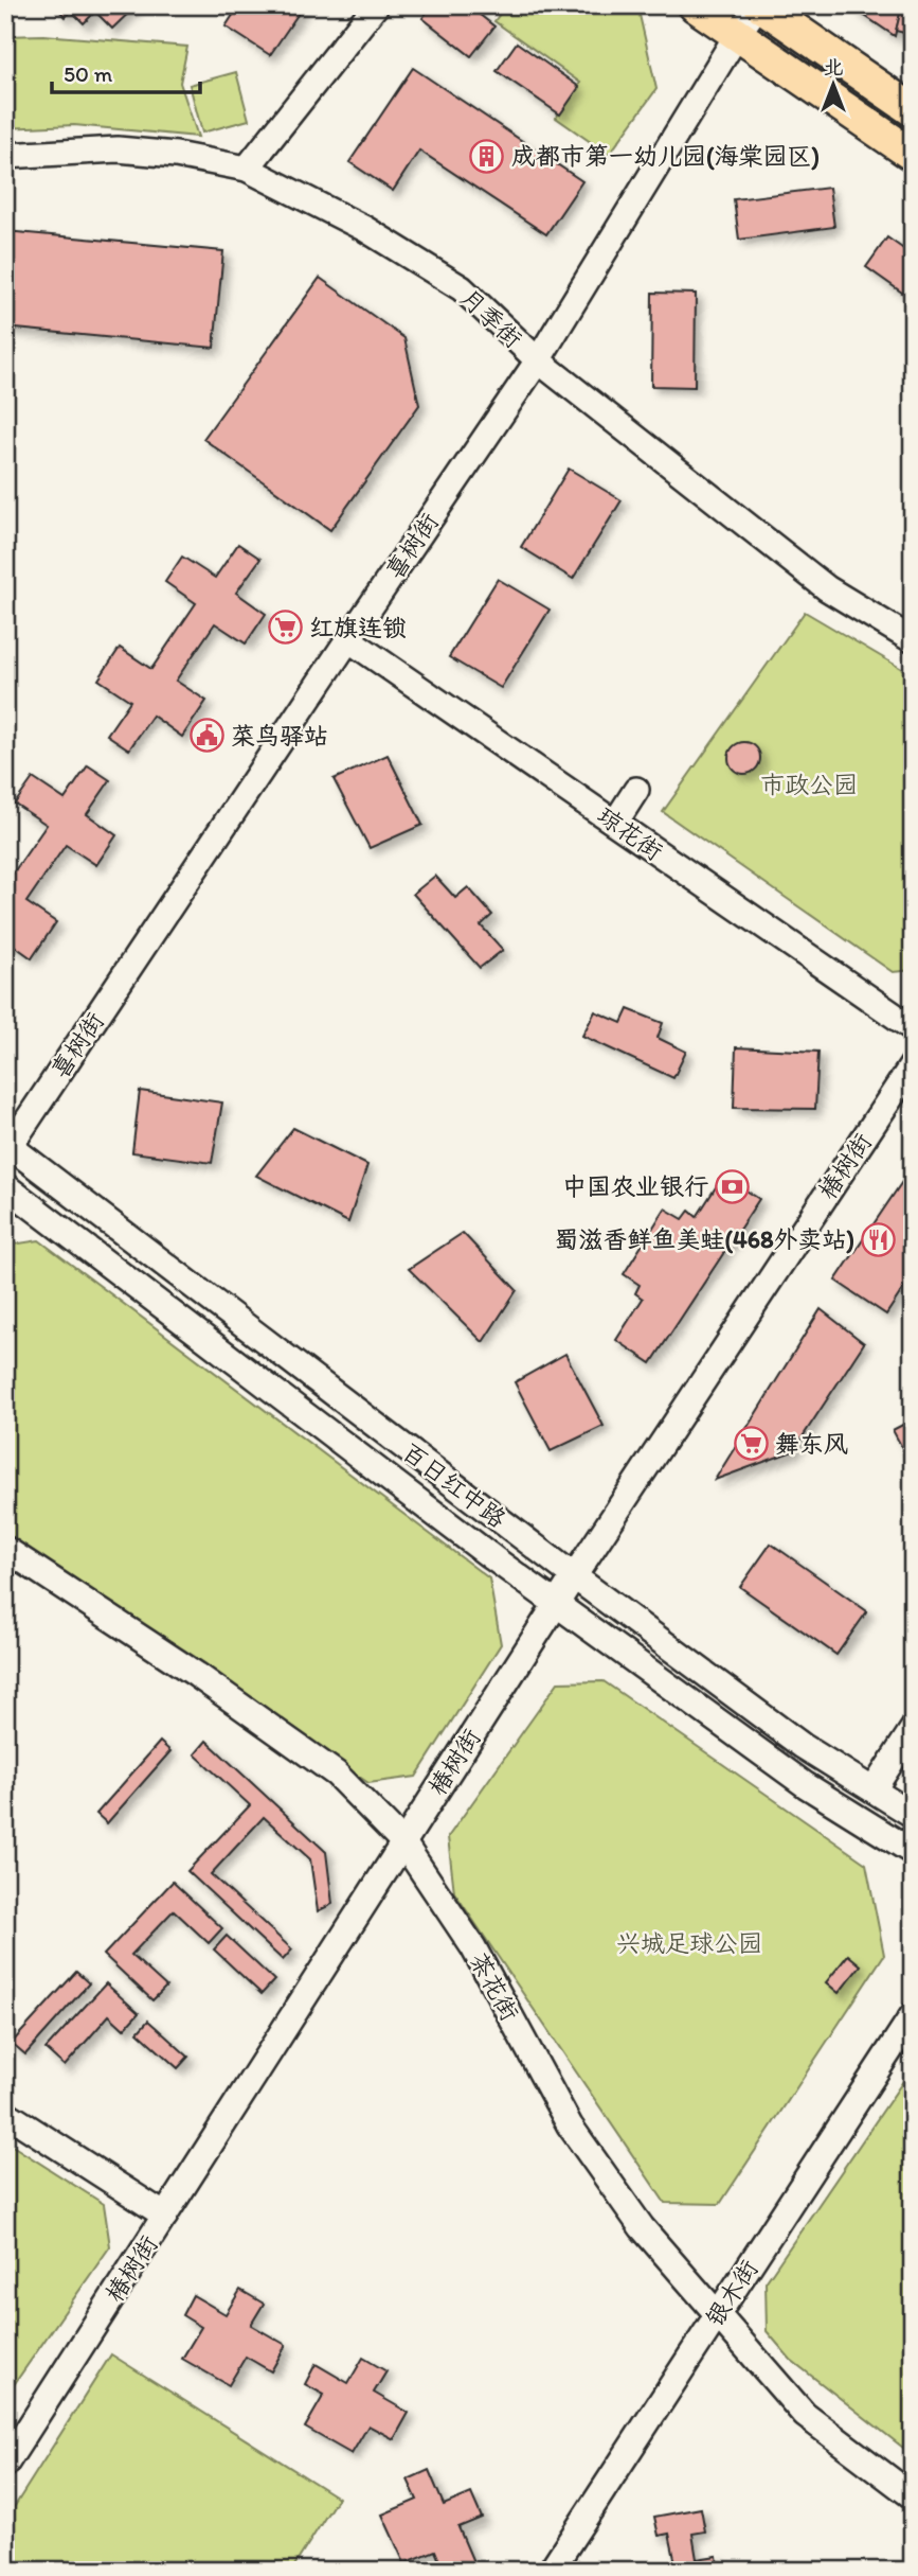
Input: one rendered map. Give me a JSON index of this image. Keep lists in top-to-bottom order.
{
  "streets": {
    "street": [
      "月季街",
      "喜树街",
      "琼花街",
      "椿树街",
      "百日红中路",
      "茶花街",
      "银木街"
    ]
  },
  "crossings": [
    ["月季街", "喜树街"],
    ["喜树街", "琼花街"],
    ["喜树街", "百日红中路"],
    ["椿树街", "百日红中路"],
    ["椿树街", "茶花街"],
    ["茶花街", "银木街"]
  ],
  "parks": ["市政公园", "兴城足球公园"],
  "places": {
    "building": ["成都市第一幼儿园(海棠园区)"],
    "supermarket": ["红旗连锁", "舞东风"],
    "public building": ["菜鸟驿站"],
    "bank": ["中国农业银行"],
    "restaurant": ["蜀滋香鲜鱼美蛙(468外卖站)"]
  },
  "scale_bar": "50 m",
  "north": "top"
}
